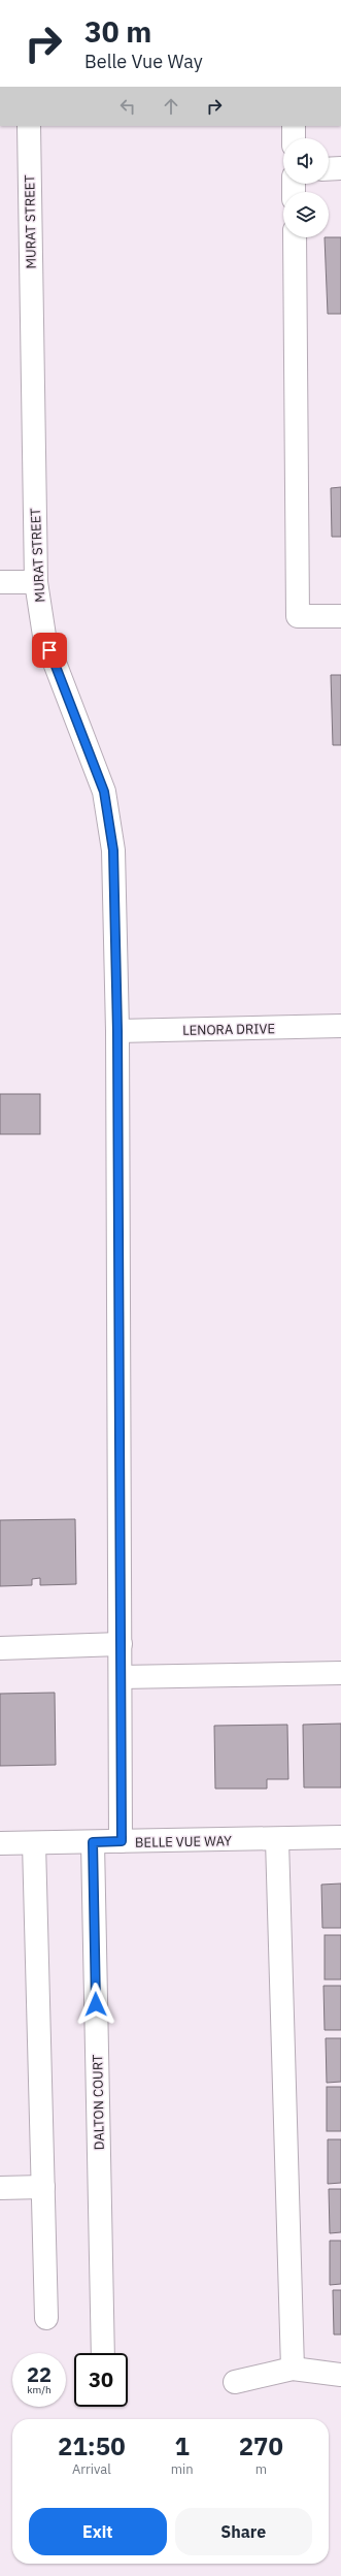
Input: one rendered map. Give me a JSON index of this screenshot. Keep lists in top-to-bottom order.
{
  "streets": {
    "street": [
      "MURAT STREET",
      "LENORA DRIVE",
      "BELLE VUE WAY",
      "DALTON COURT"
    ]
  },
  "crossings": [
    ["MURAT STREET", "LENORA DRIVE"],
    ["MURAT STREET", "BELLE VUE WAY"],
    ["BELLE VUE WAY", "DALTON COURT"]
  ],
  "page": {
    "turn": ["30 m", "Belle Vue Way"],
    "speed": "22 km/h",
    "limit": "30",
    "eta": [
      "21:50",
      "Arrival",
      "1",
      "min",
      "270",
      "m"
    ],
    "buttons": ["Exit", "Share"]
  }
}
